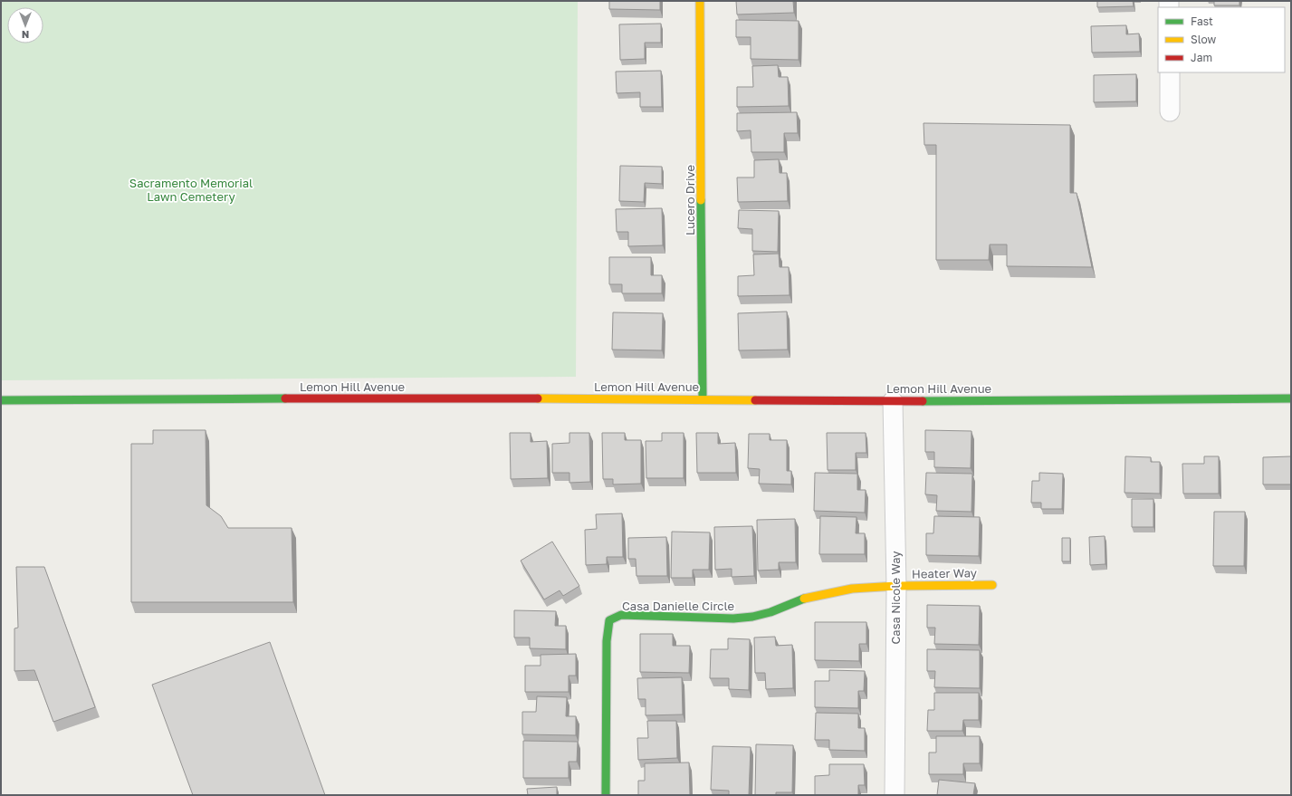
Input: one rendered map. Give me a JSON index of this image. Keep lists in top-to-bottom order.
{
  "streets": {
    "street": [
      "Lucero Drive",
      "Lemon Hill Avenue",
      "Heater Way",
      "Casa Nicole Way",
      "Casa Danielle Circle"
    ]
  },
  "crossings": [
    ["Lucero Drive", "Lemon Hill Avenue"],
    ["Lemon Hill Avenue", "Casa Nicole Way"],
    ["Heater Way", "Casa Nicole Way"],
    ["Heater Way", "Casa Danielle Circle"],
    ["Casa Nicole Way", "Casa Danielle Circle"]
  ],
  "parks": ["Sacramento Memorial Lawn Cemetery"],
  "legend": ["Fast", "Slow", "Jam"],
  "north": "bottom"
}
